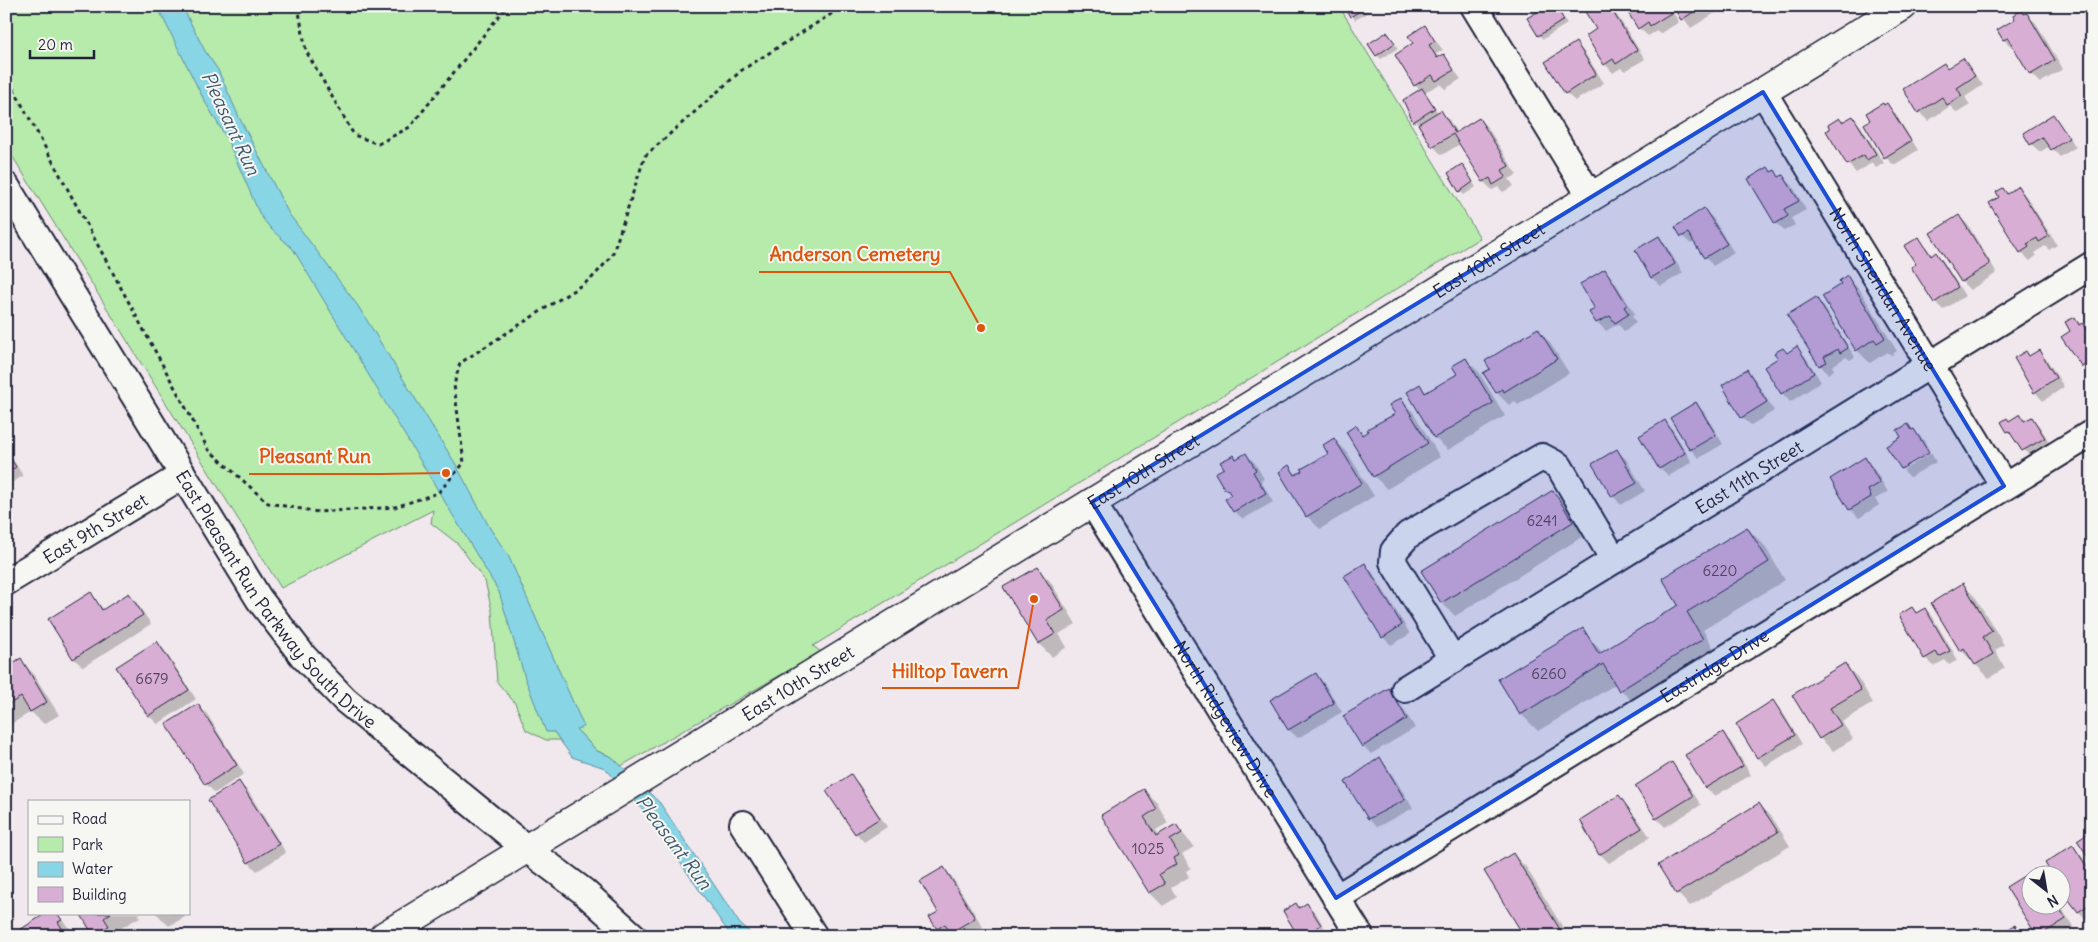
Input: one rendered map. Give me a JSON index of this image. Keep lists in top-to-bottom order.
{
  "streets": {
    "main road": ["East 10th Street"],
    "street": [
      "North Sheridan Avenue",
      "East 11th Street",
      "East 9th Street",
      "East Pleasant Run Parkway South Drive",
      "Eastridge Drive",
      "North Ridgeview Drive"
    ]
  },
  "crossings": [
    ["East 10th Street", "North Sheridan Avenue"],
    ["East 10th Street", "East Pleasant Run Parkway South Drive"],
    ["East 10th Street", "North Ridgeview Drive"],
    ["North Sheridan Avenue", "East 11th Street"],
    ["North Sheridan Avenue", "Eastridge Drive"],
    ["East 9th Street", "East Pleasant Run Parkway South Drive"],
    ["Eastridge Drive", "North Ridgeview Drive"]
  ],
  "water": ["Pleasant Run"],
  "places": ["Anderson Cemetery", "Pleasant Run", "Hilltop Tavern"],
  "house_numbers": [
    "6241",
    "6220",
    "6260",
    "6679",
    "1025"
  ],
  "legend": [
    "Road",
    "Park",
    "Water",
    "Building"
  ],
  "scale_bar": "20 m",
  "north": "bottom right"
}
